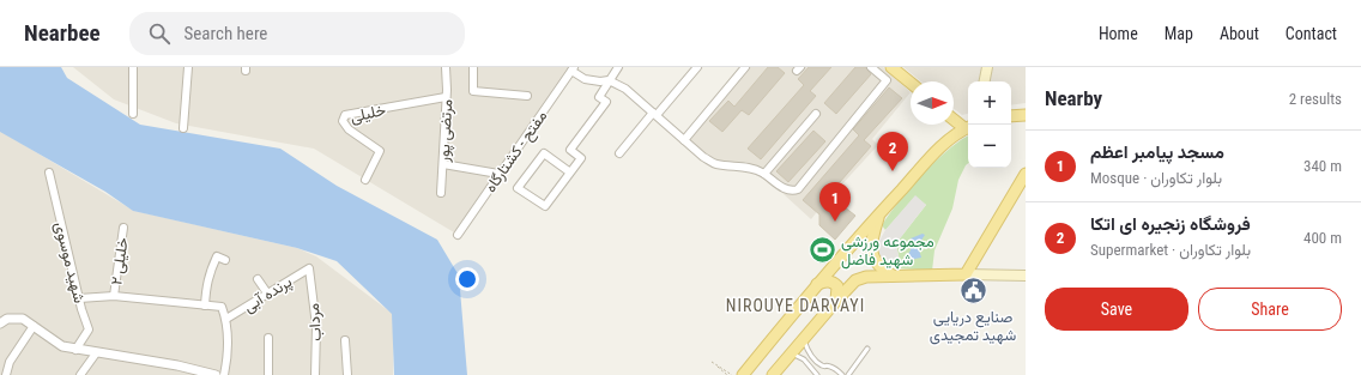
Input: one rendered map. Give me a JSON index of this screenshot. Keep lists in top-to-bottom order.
{
  "streets": {
    "street": [
      "خلیلی",
      "مرتضی پور",
      "مفتح - کشتارگاه",
      "خلیلی ۲",
      "شهید موسوی",
      "پرنده آبی",
      "مرداب"
    ]
  },
  "crossings": [
    ["خلیلی", "مرتضی پور"],
    ["پرنده آبی", "مرداب"]
  ],
  "districts": ["NIROUYE DARYAYI"],
  "places": {
    "sports": ["مجموعه ورزشی شهید فاضل"],
    "public building": ["صنایع دریایی شهید تمجیدی"]
  },
  "north": "right",
  "page": {
    "header": "Nearbee",
    "search": "Search here",
    "nav": [
      "Home",
      "Map",
      "About",
      "Contact"
    ],
    "heading": ["Nearby", "2 results"],
    "map_buttons": ["+", "−"],
    "list": [
      {
        "mark": "1",
        "name": "مسجد پیامبر اعظم",
        "note": "Mosque · بلوار تکاوران",
        "value": "340 m"
      },
      {
        "mark": "2",
        "name": "فروشگاه زنجیره ای اتکا",
        "note": "Supermarket · بلوار تکاوران",
        "value": "400 m"
      }
    ],
    "pins": ["2", "1"],
    "buttons": ["Save", "Share"]
  }
}
